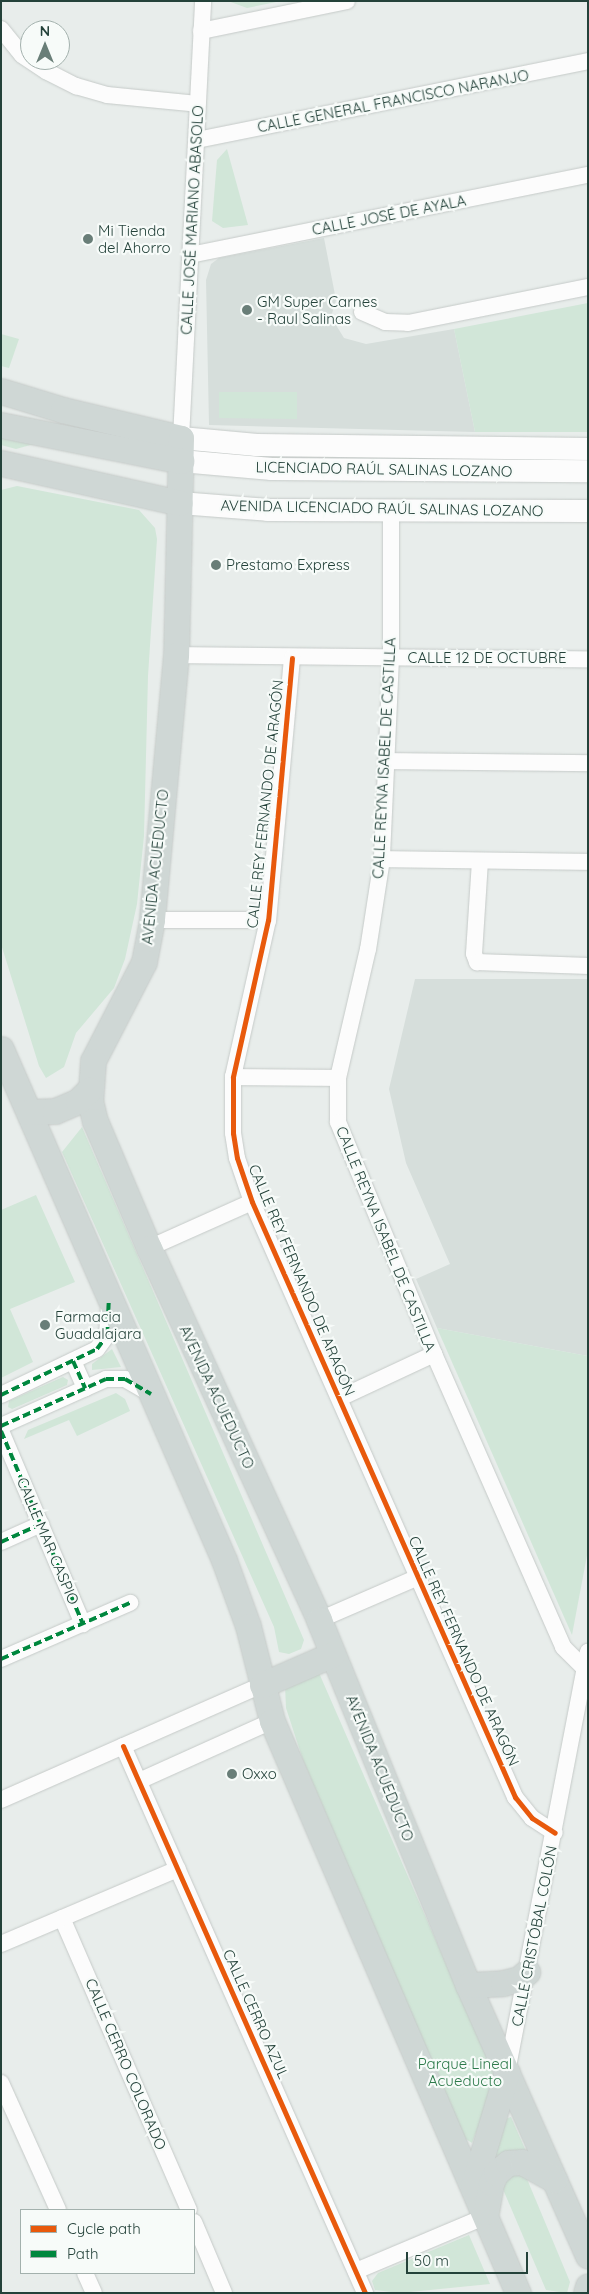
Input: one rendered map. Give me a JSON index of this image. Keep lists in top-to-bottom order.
{
  "streets": {
    "main road": ["LICENCIADO RAÚL SALINAS LOZANO", "AVENIDA LICENCIADO RAÚL SALINAS LOZANO", "AVENIDA ACUEDUCTO"],
    "street": [
      "CALLE GENERAL FRANCISCO NARANJO",
      "CALLE JOSÉ DE AYALA",
      "CALLE JOSÉ MARIANO ABASOLO",
      "CALLE 12 DE OCTUBRE",
      "CALLE REYNA ISABEL DE CASTILLA",
      "CALLE REY FERNANDO DE ARAGÓN",
      "CALLE MAR CASPIO",
      "CALLE CRISTÓBAL COLÓN",
      "CALLE CERRO AZUL",
      "CALLE CERRO COLORADO"
    ]
  },
  "crossings": [
    ["CALLE GENERAL FRANCISCO NARANJO", "CALLE JOSÉ MARIANO ABASOLO"],
    ["CALLE JOSÉ DE AYALA", "CALLE JOSÉ MARIANO ABASOLO"],
    ["CALLE JOSÉ MARIANO ABASOLO", "LICENCIADO RAÚL SALINAS LOZANO"],
    ["CALLE JOSÉ MARIANO ABASOLO", "AVENIDA ACUEDUCTO"],
    ["LICENCIADO RAÚL SALINAS LOZANO", "AVENIDA ACUEDUCTO"],
    ["AVENIDA LICENCIADO RAÚL SALINAS LOZANO", "CALLE REYNA ISABEL DE CASTILLA"],
    ["AVENIDA LICENCIADO RAÚL SALINAS LOZANO", "AVENIDA ACUEDUCTO"],
    ["CALLE 12 DE OCTUBRE", "CALLE REYNA ISABEL DE CASTILLA"],
    ["CALLE 12 DE OCTUBRE", "CALLE REY FERNANDO DE ARAGÓN"],
    ["CALLE 12 DE OCTUBRE", "AVENIDA ACUEDUCTO"],
    ["CALLE REYNA ISABEL DE CASTILLA", "CALLE CRISTÓBAL COLÓN"],
    ["CALLE REY FERNANDO DE ARAGÓN", "CALLE CRISTÓBAL COLÓN"],
    ["AVENIDA ACUEDUCTO", "CALLE CRISTÓBAL COLÓN"]
  ],
  "parks": ["Parque Lineal Acueducto"],
  "places": [
    "Mi Tienda del Ahorro",
    "GM Super Carnes - Raul Salinas",
    "Prestamo Express",
    "Farmacia Guadalajara",
    "Oxxo"
  ],
  "legend": ["Cycle path", "Path"],
  "scale_bar": "50 m",
  "north": "top"
}
